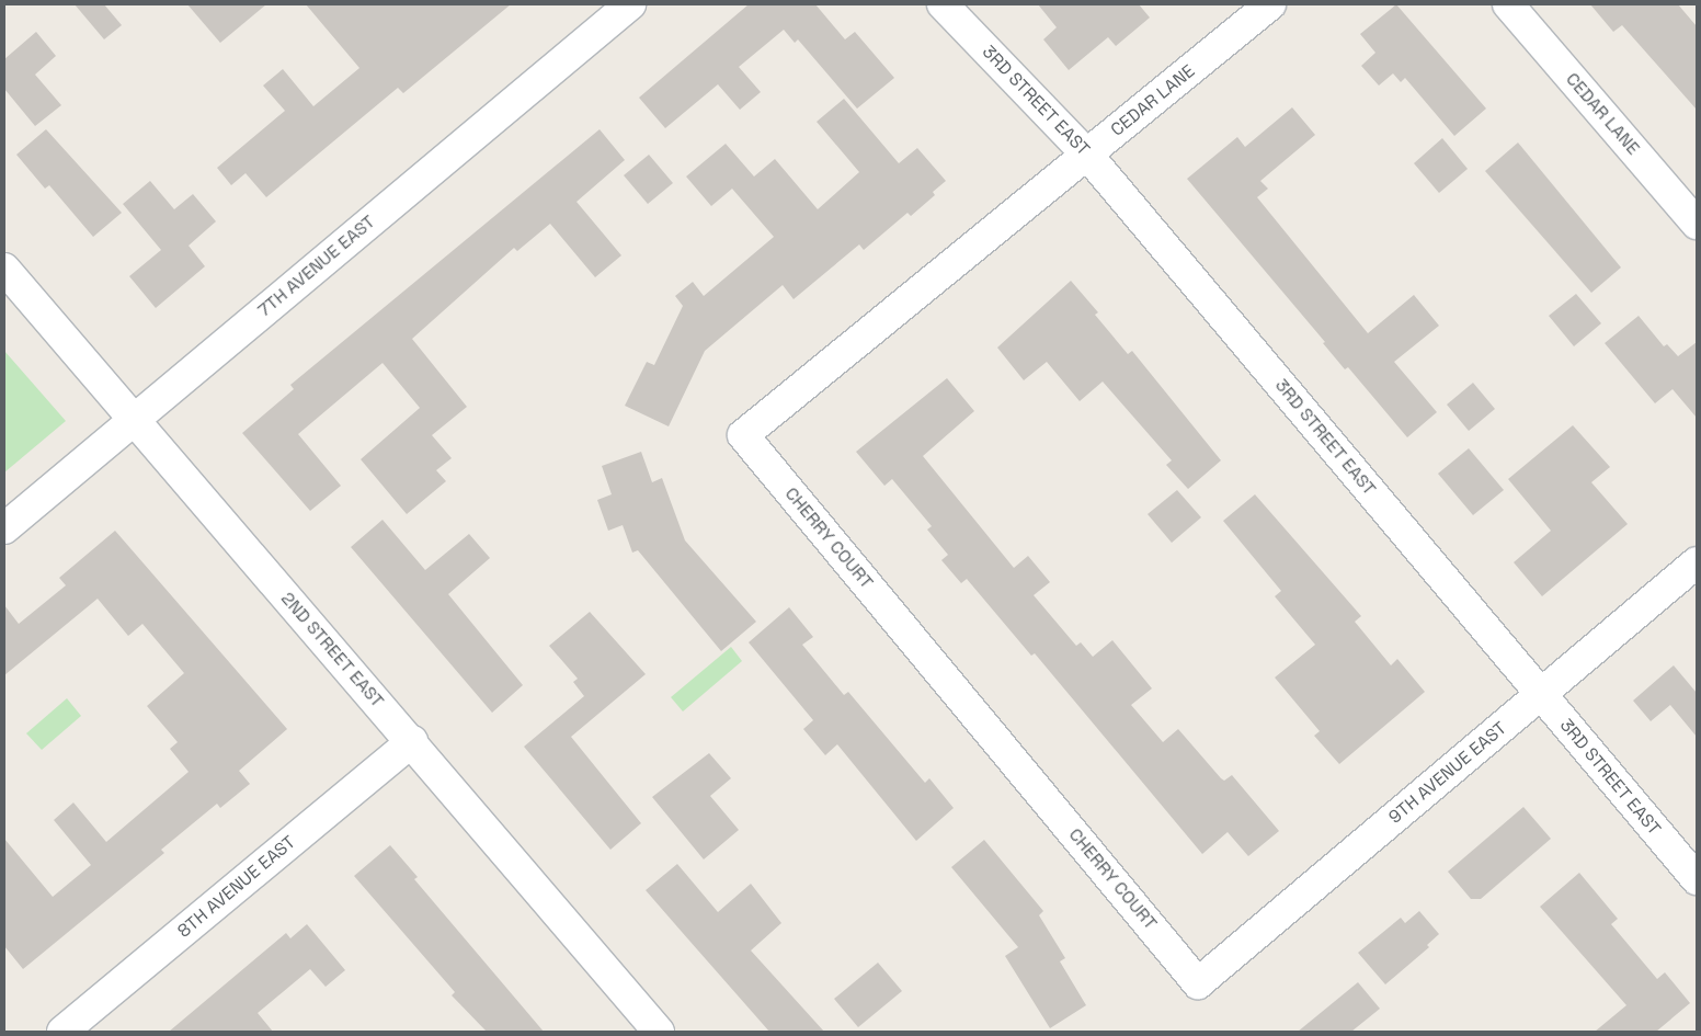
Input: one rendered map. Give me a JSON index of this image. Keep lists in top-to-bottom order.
{
  "streets": {
    "street": [
      "3RD STREET EAST",
      "CEDAR LANE",
      "7TH AVENUE EAST",
      "CHERRY COURT",
      "2ND STREET EAST",
      "9TH AVENUE EAST",
      "8TH AVENUE EAST"
    ]
  },
  "crossings": [
    ["3RD STREET EAST", "CEDAR LANE"],
    ["3RD STREET EAST", "CHERRY COURT"],
    ["3RD STREET EAST", "9TH AVENUE EAST"],
    ["CEDAR LANE", "CHERRY COURT"],
    ["7TH AVENUE EAST", "2ND STREET EAST"],
    ["CHERRY COURT", "9TH AVENUE EAST"],
    ["2ND STREET EAST", "8TH AVENUE EAST"]
  ]
}
